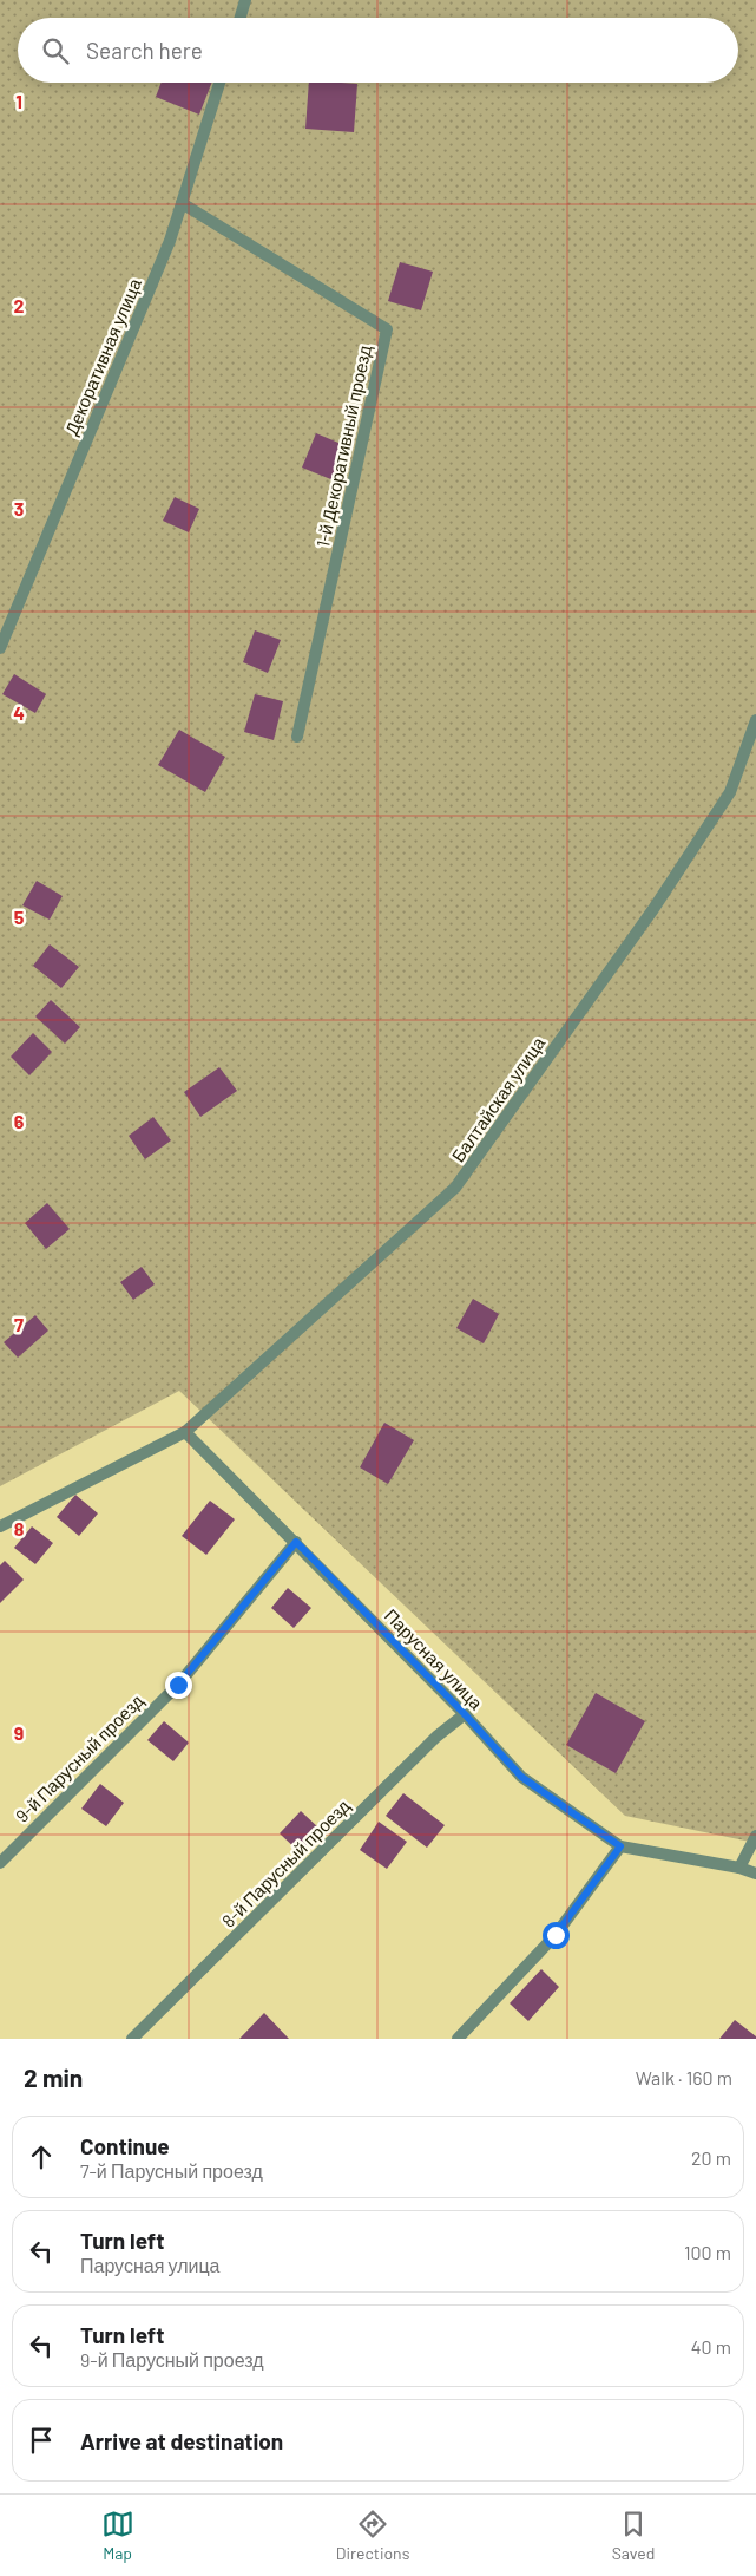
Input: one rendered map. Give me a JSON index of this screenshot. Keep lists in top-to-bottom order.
{
  "streets": {
    "street": [
      "Декоративная улица",
      "1-й Декоративный проезд",
      "Балтайская улица",
      "Парусная улица",
      "9-й Парусный проезд",
      "8-й Парусный проезд"
    ]
  },
  "crossings": [
    ["Декоративная улица", "1-й Декоративный проезд"],
    ["Балтайская улица", "Парусная улица"],
    ["Парусная улица", "9-й Парусный проезд"],
    ["Парусная улица", "8-й Парусный проезд"]
  ],
  "page": {
    "search": "Search here",
    "heading": ["2 min", "Walk · 160 m"],
    "list": [
      ["Continue", "7-й Парусный проезд", "20 m"],
      ["Turn left", "Парусная улица", "100 m"],
      ["Turn left", "9-й Парусный проезд", "40 m"],
      "Arrive at destination"
    ],
    "nav": ["Map", "Directions", "Saved"]
  },
  "grid": {
    "rows": [
      "1",
      "2",
      "3",
      "4",
      "5",
      "6",
      "7",
      "8",
      "9"
    ]
  }
}
